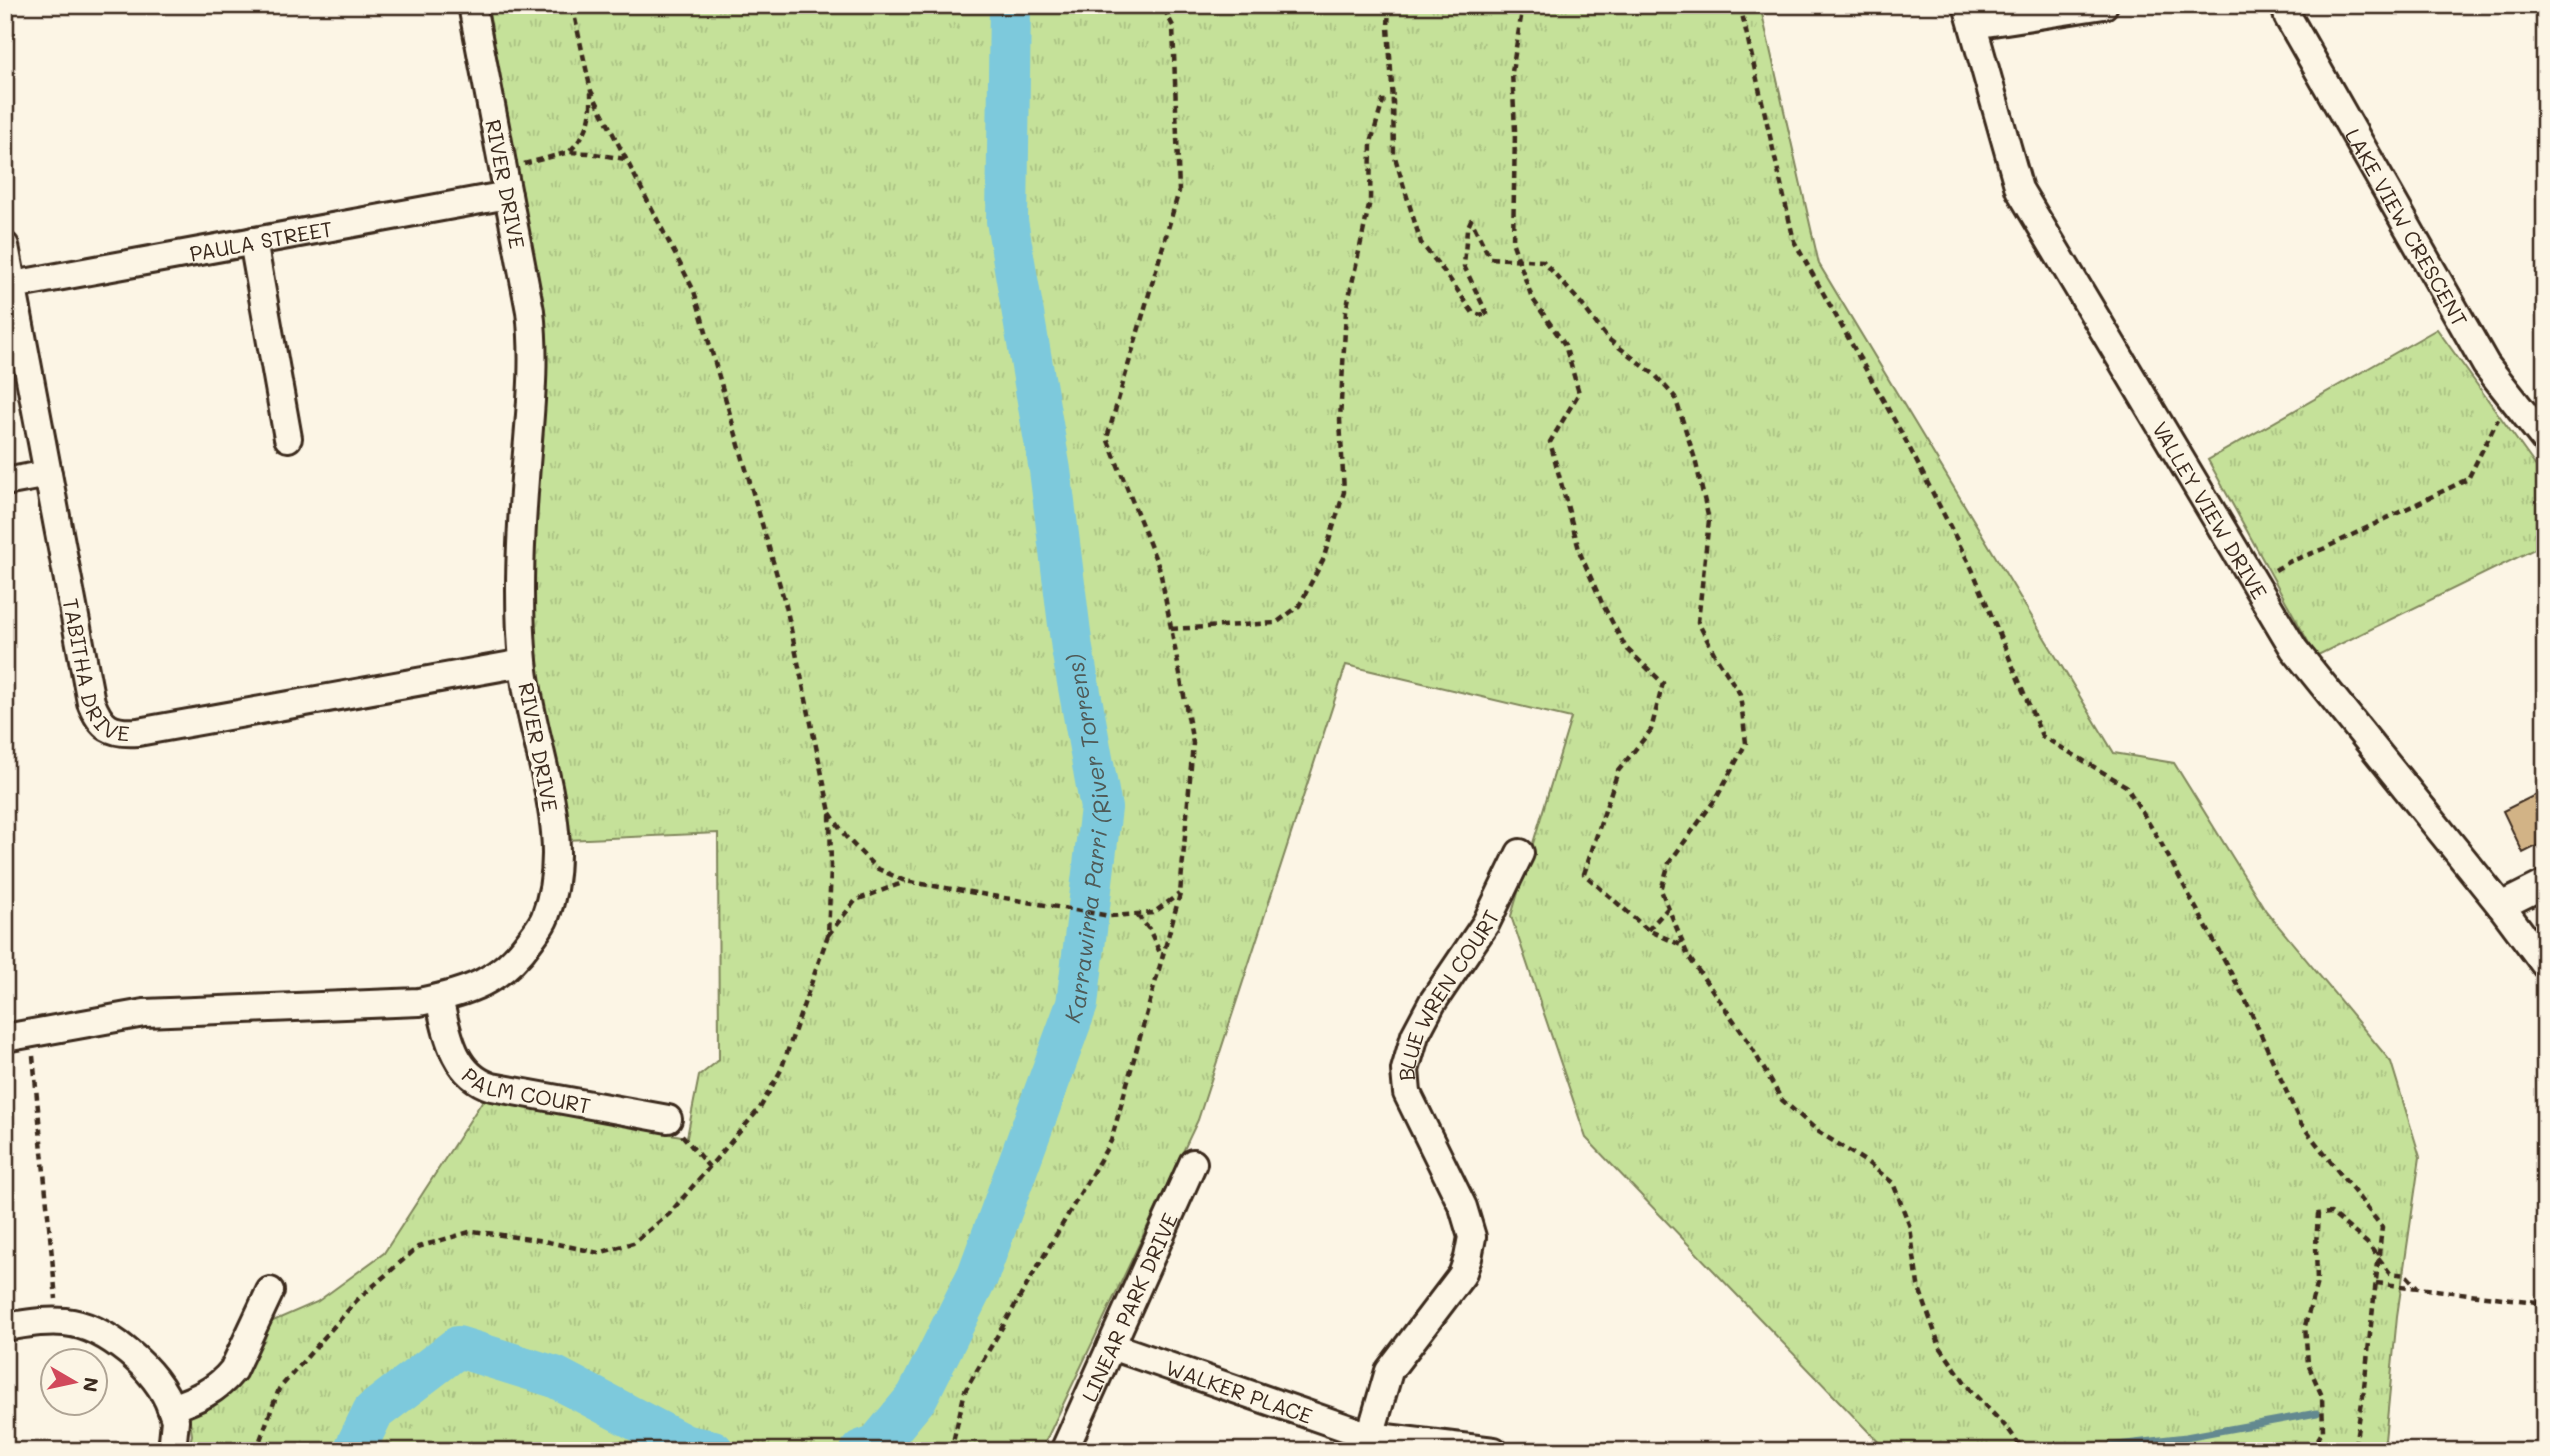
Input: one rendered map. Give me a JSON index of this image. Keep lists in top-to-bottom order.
{
  "streets": {
    "street": [
      "RIVER DRIVE",
      "LAKE VIEW CRESCENT",
      "PAULA STREET",
      "VALLEY VIEW DRIVE",
      "TABITHA DRIVE",
      "BLUE WREN COURT",
      "PALM COURT",
      "LINEAR PARK DRIVE",
      "WALKER PLACE"
    ]
  },
  "crossings": [
    ["RIVER DRIVE", "PAULA STREET"],
    ["RIVER DRIVE", "TABITHA DRIVE"],
    ["RIVER DRIVE", "PALM COURT"],
    ["PAULA STREET", "TABITHA DRIVE"],
    ["BLUE WREN COURT", "WALKER PLACE"],
    ["LINEAR PARK DRIVE", "WALKER PLACE"]
  ],
  "water": ["Karrawirra Parri (River Torrens)"],
  "north": "right"
}
